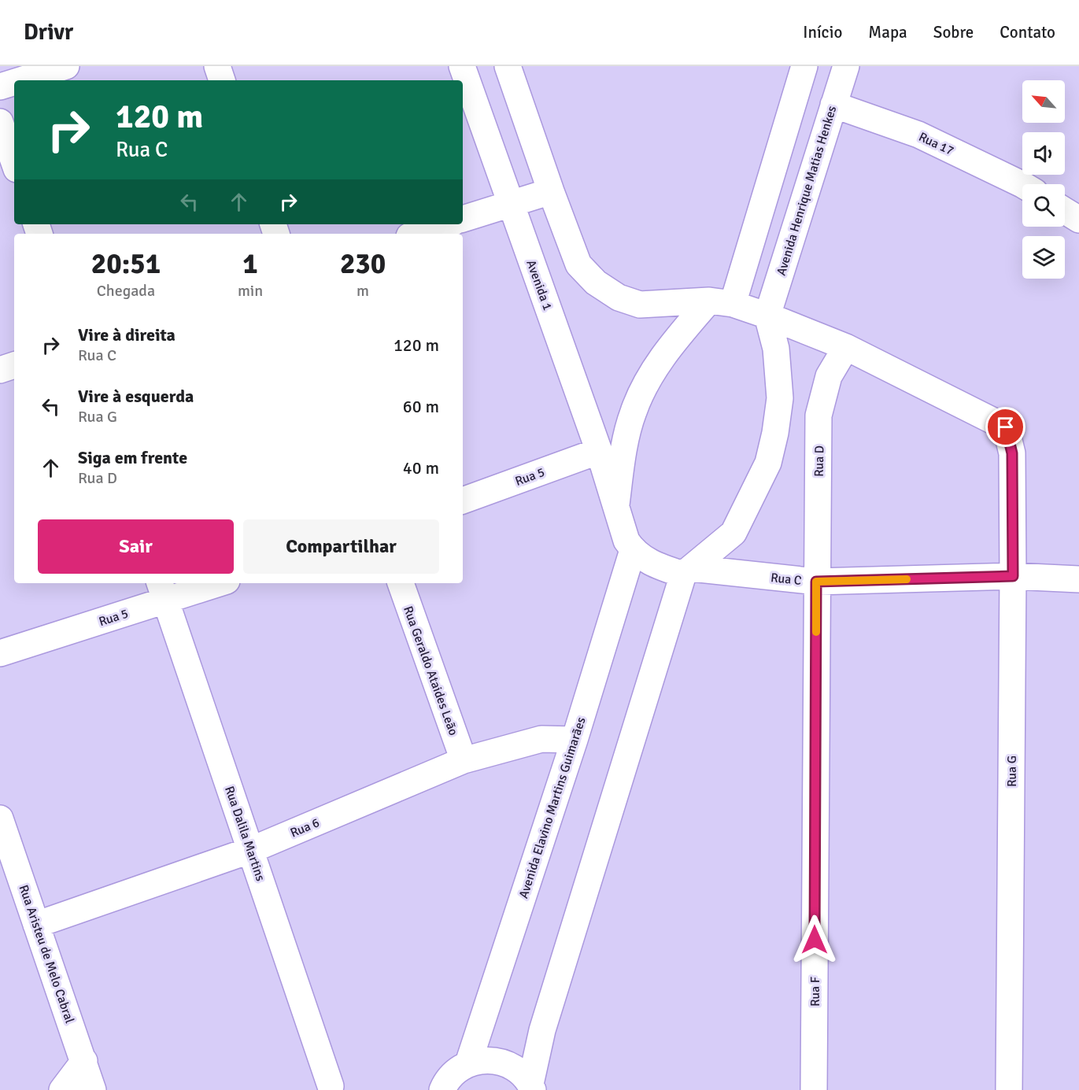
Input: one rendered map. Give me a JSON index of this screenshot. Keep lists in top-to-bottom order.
{
  "streets": {
    "street": [
      "Rua 17",
      "Avenida Henrique Matias Henkes",
      "Avenida 1",
      "Rua D",
      "Rua 5",
      "Rua C",
      "Rua Geraldo Ataides Leão",
      "Rua G",
      "Avenida Elavino Martins Guimarães",
      "Rua 6",
      "Rua Dalila Martins",
      "Rua Aristeu de Melo Cabral",
      "Rua F"
    ]
  },
  "crossings": [
    ["Rua 17", "Avenida Henrique Matias Henkes"],
    ["Avenida 1", "Rua 5"],
    ["Avenida 1", "Rua C"],
    ["Avenida 1", "Avenida Elavino Martins Guimarães"],
    ["Rua D", "Rua C"],
    ["Rua D", "Rua G"],
    ["Rua D", "Rua F"],
    ["Rua 5", "Rua Dalila Martins"],
    ["Rua C", "Rua G"],
    ["Rua C", "Avenida Elavino Martins Guimarães"],
    ["Rua C", "Rua F"],
    ["Rua Geraldo Ataides Leão", "Rua 6"],
    ["Avenida Elavino Martins Guimarães", "Rua 6"],
    ["Rua 6", "Rua Dalila Martins"],
    ["Rua 6", "Rua Aristeu de Melo Cabral"]
  ],
  "north": "top left",
  "page": {
    "header": "Drivr",
    "nav": [
      "Início",
      "Mapa",
      "Sobre",
      "Contato"
    ],
    "turn": ["120 m", "Rua C"],
    "eta": [
      "20:51",
      "Chegada",
      "1",
      "min",
      "230",
      "m"
    ],
    "list": [
      {
        "name": "Vire à direita",
        "note": "Rua C",
        "value": "120 m"
      },
      {
        "name": "Vire à esquerda",
        "note": "Rua G",
        "value": "60 m"
      },
      {
        "name": "Siga em frente",
        "note": "Rua D",
        "value": "40 m"
      }
    ],
    "buttons": ["Sair", "Compartilhar"]
  }
}
